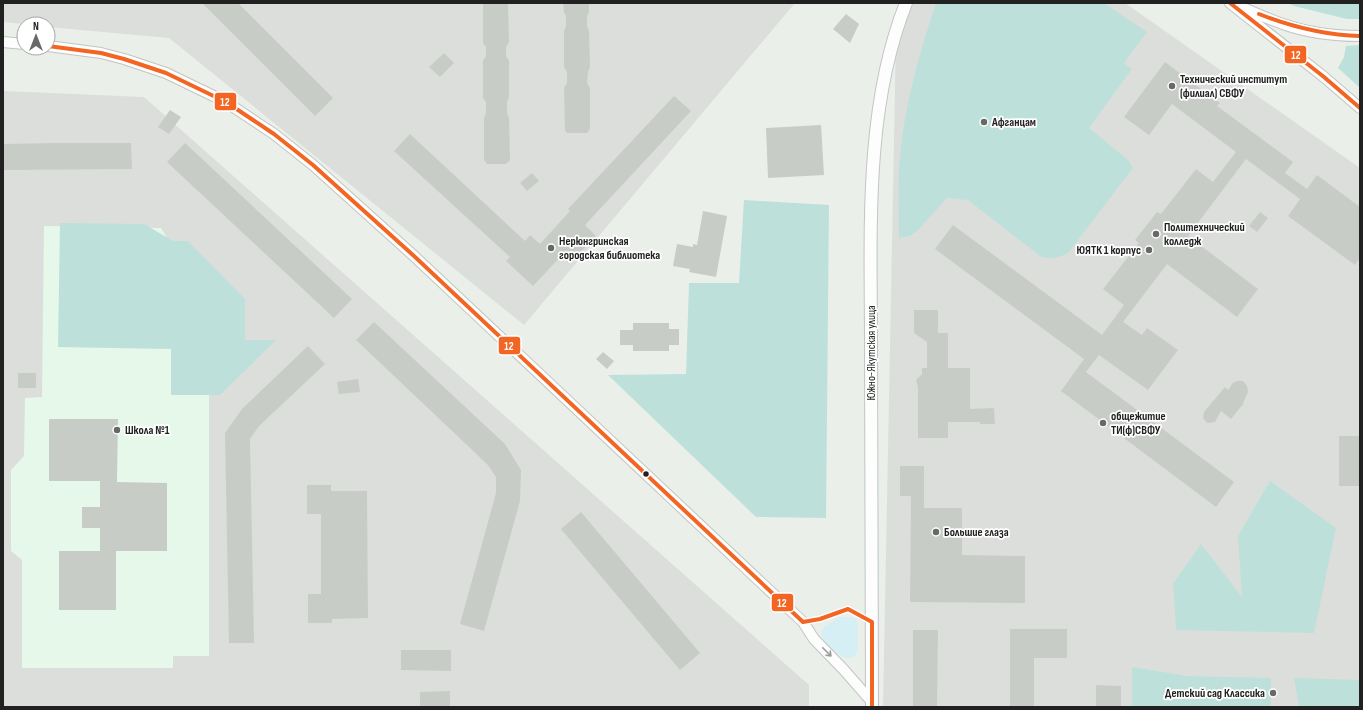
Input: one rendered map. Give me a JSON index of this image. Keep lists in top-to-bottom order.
{
  "streets": {
    "street": ["Южно-Якутская улица"]
  },
  "places": [
    "Технический институт (филиал) СВФУ",
    "Афганцам",
    "Политехнический колледж",
    "Нерюнгринская городская библиотека",
    "ЮЯТК 1 корпус",
    "общежитие ТИ(ф)СВФУ",
    "Школа №1",
    "Большие глаза",
    "Детский сад Классика"
  ],
  "lines": ["transit line 12"],
  "north": "top"
}
